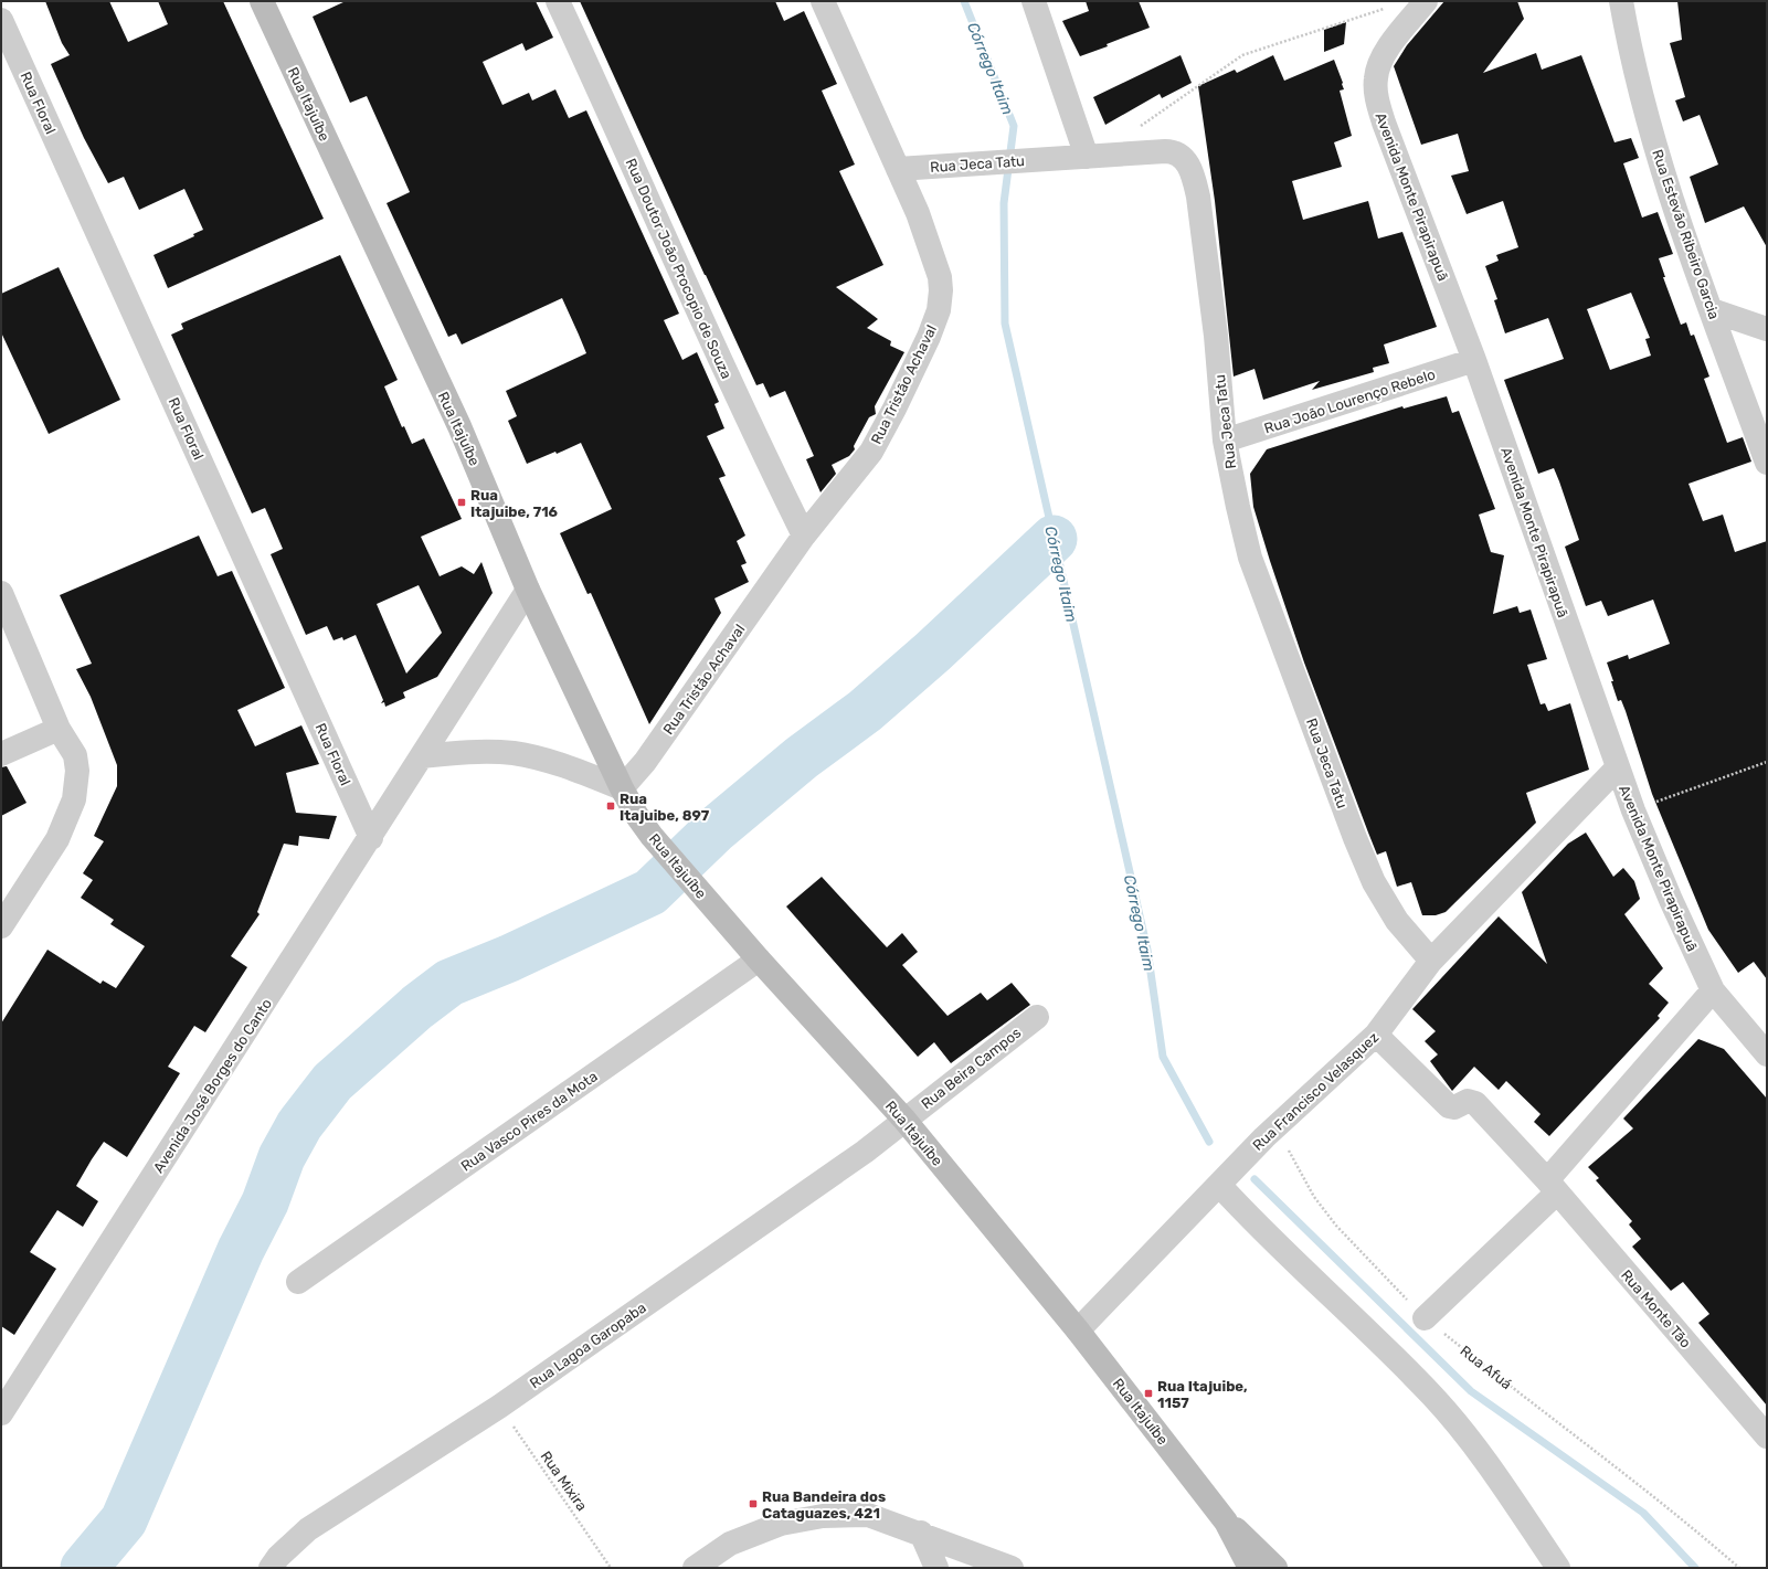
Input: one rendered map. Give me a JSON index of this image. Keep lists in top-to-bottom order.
{
  "streets": {
    "main road": ["Rua Itajuíbe"],
    "street": [
      "Rua Floral",
      "Rua Jeca Tatu",
      "Avenida Monte Pirapirapuã",
      "Rua Estevão Ribeiro Garcia",
      "Rua Doutor João Procopio de Souza",
      "Rua Tristão Achaval",
      "Rua João Lourenço Rebelo",
      "Rua Beira Campos",
      "Avenida José Borges do Canto",
      "Rua Francisco Velasquez",
      "Rua Vasco Pires da Mota",
      "Rua Monte Tão",
      "Rua Lagoa Garopaba"
    ],
    "path": ["Rua Afuá", "Rua Mixira"]
  },
  "crossings": [
    ["Rua Floral", "Avenida José Borges do Canto"],
    ["Rua Itajuíbe", "Rua Tristão Achaval"],
    ["Rua Itajuíbe", "Rua Beira Campos"],
    ["Rua Itajuíbe", "Avenida José Borges do Canto"],
    ["Rua Itajuíbe", "Rua Francisco Velasquez"],
    ["Rua Itajuíbe", "Rua Vasco Pires da Mota"],
    ["Rua Itajuíbe", "Rua Lagoa Garopaba"],
    ["Rua Jeca Tatu", "Rua Tristão Achaval"],
    ["Rua Jeca Tatu", "Rua João Lourenço Rebelo"],
    ["Rua Jeca Tatu", "Rua Francisco Velasquez"],
    ["Avenida Monte Pirapirapuã", "Rua João Lourenço Rebelo"],
    ["Avenida Monte Pirapirapuã", "Rua Francisco Velasquez"],
    ["Rua Doutor João Procopio de Souza", "Rua Tristão Achaval"],
    ["Rua Beira Campos", "Rua Lagoa Garopaba"],
    ["Rua Francisco Velasquez", "Rua Monte Tão"],
    ["Rua Francisco Velasquez", "Rua Afuá"],
    ["Rua Lagoa Garopaba", "Rua Mixira"]
  ],
  "water": ["Córrego Itaim"],
  "places": {
    "transit": [
      "Rua Itajuibe, 716",
      "Rua Itajuibe, 897",
      "Rua Itajuibe, 1157",
      "Rua Bandeira dos Cataguazes, 421"
    ]
  }
}
